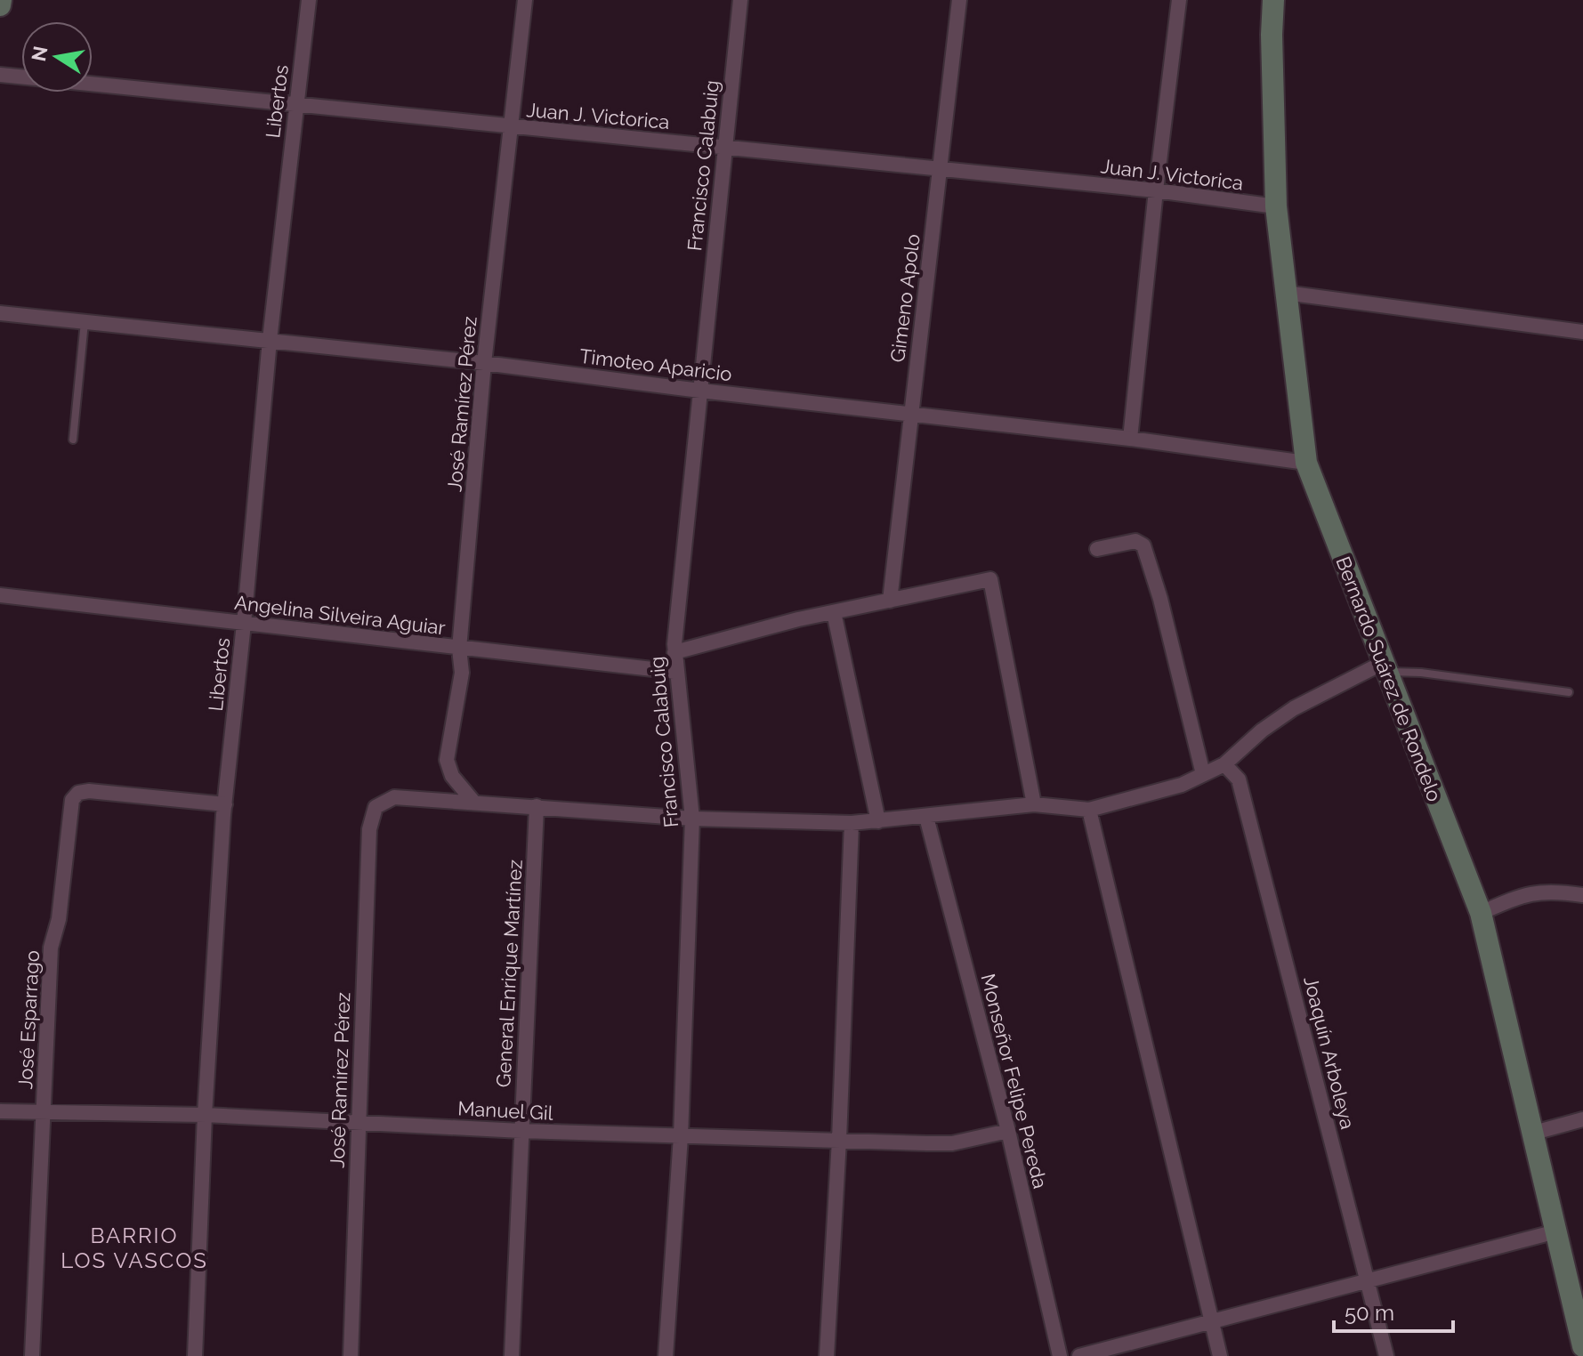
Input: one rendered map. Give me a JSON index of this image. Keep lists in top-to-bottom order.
{
  "streets": {
    "street": [
      "Libertos",
      "Juan J. Victorica",
      "Francisco Calabuig",
      "Gimeno Apolo",
      "Timoteo Aparicio",
      "José Ramírez Pérez",
      "Angelina Silveira Aguiar",
      "Bernardo Suárez de Rondelo",
      "General Enrique Martínez",
      "José Esparrago",
      "Joaquín Arboleya",
      "Monseñor Felipe Pereda",
      "Manuel Gil"
    ]
  },
  "crossings": [
    ["Libertos", "Juan J. Victorica"],
    ["Libertos", "Timoteo Aparicio"],
    ["Libertos", "Angelina Silveira Aguiar"],
    ["Libertos", "José Esparrago"],
    ["Libertos", "Manuel Gil"],
    ["Juan J. Victorica", "Francisco Calabuig"],
    ["Juan J. Victorica", "Gimeno Apolo"],
    ["Juan J. Victorica", "José Ramírez Pérez"],
    ["Juan J. Victorica", "Bernardo Suárez de Rondelo"],
    ["Francisco Calabuig", "Timoteo Aparicio"],
    ["Francisco Calabuig", "Angelina Silveira Aguiar"],
    ["Francisco Calabuig", "Manuel Gil"],
    ["Gimeno Apolo", "Timoteo Aparicio"],
    ["Timoteo Aparicio", "José Ramírez Pérez"],
    ["Timoteo Aparicio", "Bernardo Suárez de Rondelo"],
    ["José Ramírez Pérez", "Angelina Silveira Aguiar"],
    ["José Ramírez Pérez", "Manuel Gil"],
    ["General Enrique Martínez", "Manuel Gil"],
    ["José Esparrago", "Manuel Gil"],
    ["Monseñor Felipe Pereda", "Manuel Gil"]
  ],
  "districts": ["BARRIO LOS VASCOS"],
  "scale_bar": "50 m",
  "north": "left"
}
